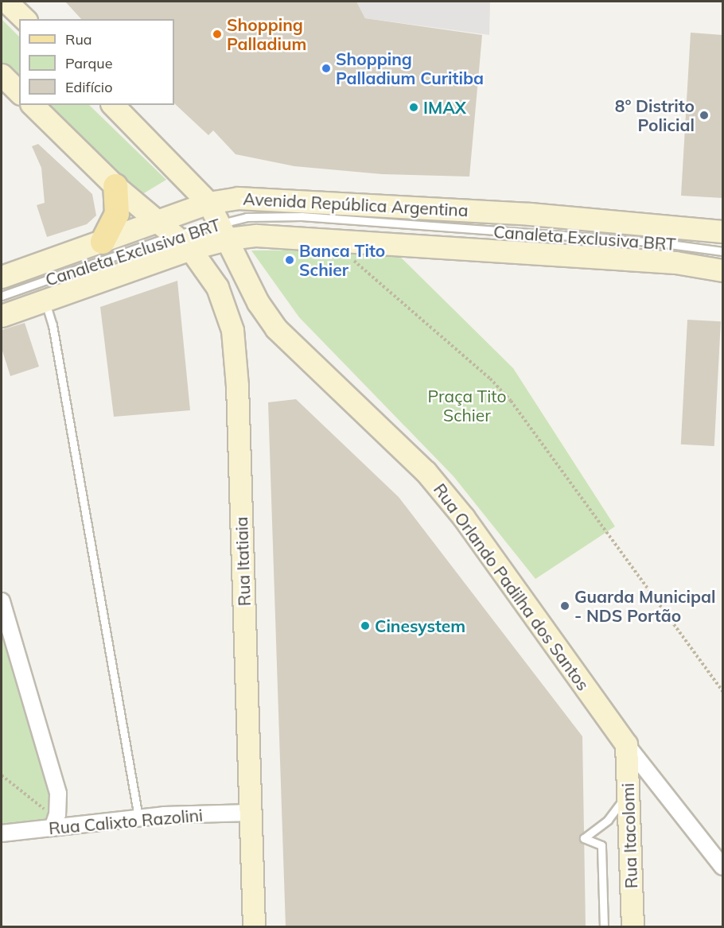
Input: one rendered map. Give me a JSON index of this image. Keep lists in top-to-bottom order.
{
  "streets": {
    "main road": [
      "Avenida República Argentina",
      "Rua Itatiaia",
      "Rua Orlando Padilha dos Santos",
      "Rua Itacolomi"
    ],
    "street": ["Rua Calixto Razolini"],
    "lane": ["Canaleta Exclusiva BRT"]
  },
  "crossings": [
    ["Avenida República Argentina", "Canaleta Exclusiva BRT"],
    ["Avenida República Argentina", "Rua Itatiaia"],
    ["Avenida República Argentina", "Rua Orlando Padilha dos Santos"],
    ["Canaleta Exclusiva BRT", "Rua Itatiaia"],
    ["Canaleta Exclusiva BRT", "Rua Orlando Padilha dos Santos"],
    ["Rua Itatiaia", "Rua Calixto Razolini"],
    ["Rua Orlando Padilha dos Santos", "Rua Itacolomi"]
  ],
  "parks": ["Praça Tito Schier"],
  "places": [
    "Shopping Palladium",
    "Shopping Palladium Curitiba",
    "IMAX",
    "8° Distrito Policial",
    "Banca Tito Schier",
    "Guarda Municipal - NDS Portão",
    "Cinesystem"
  ],
  "legend": ["Rua", "Parque", "Edifício"]
}
